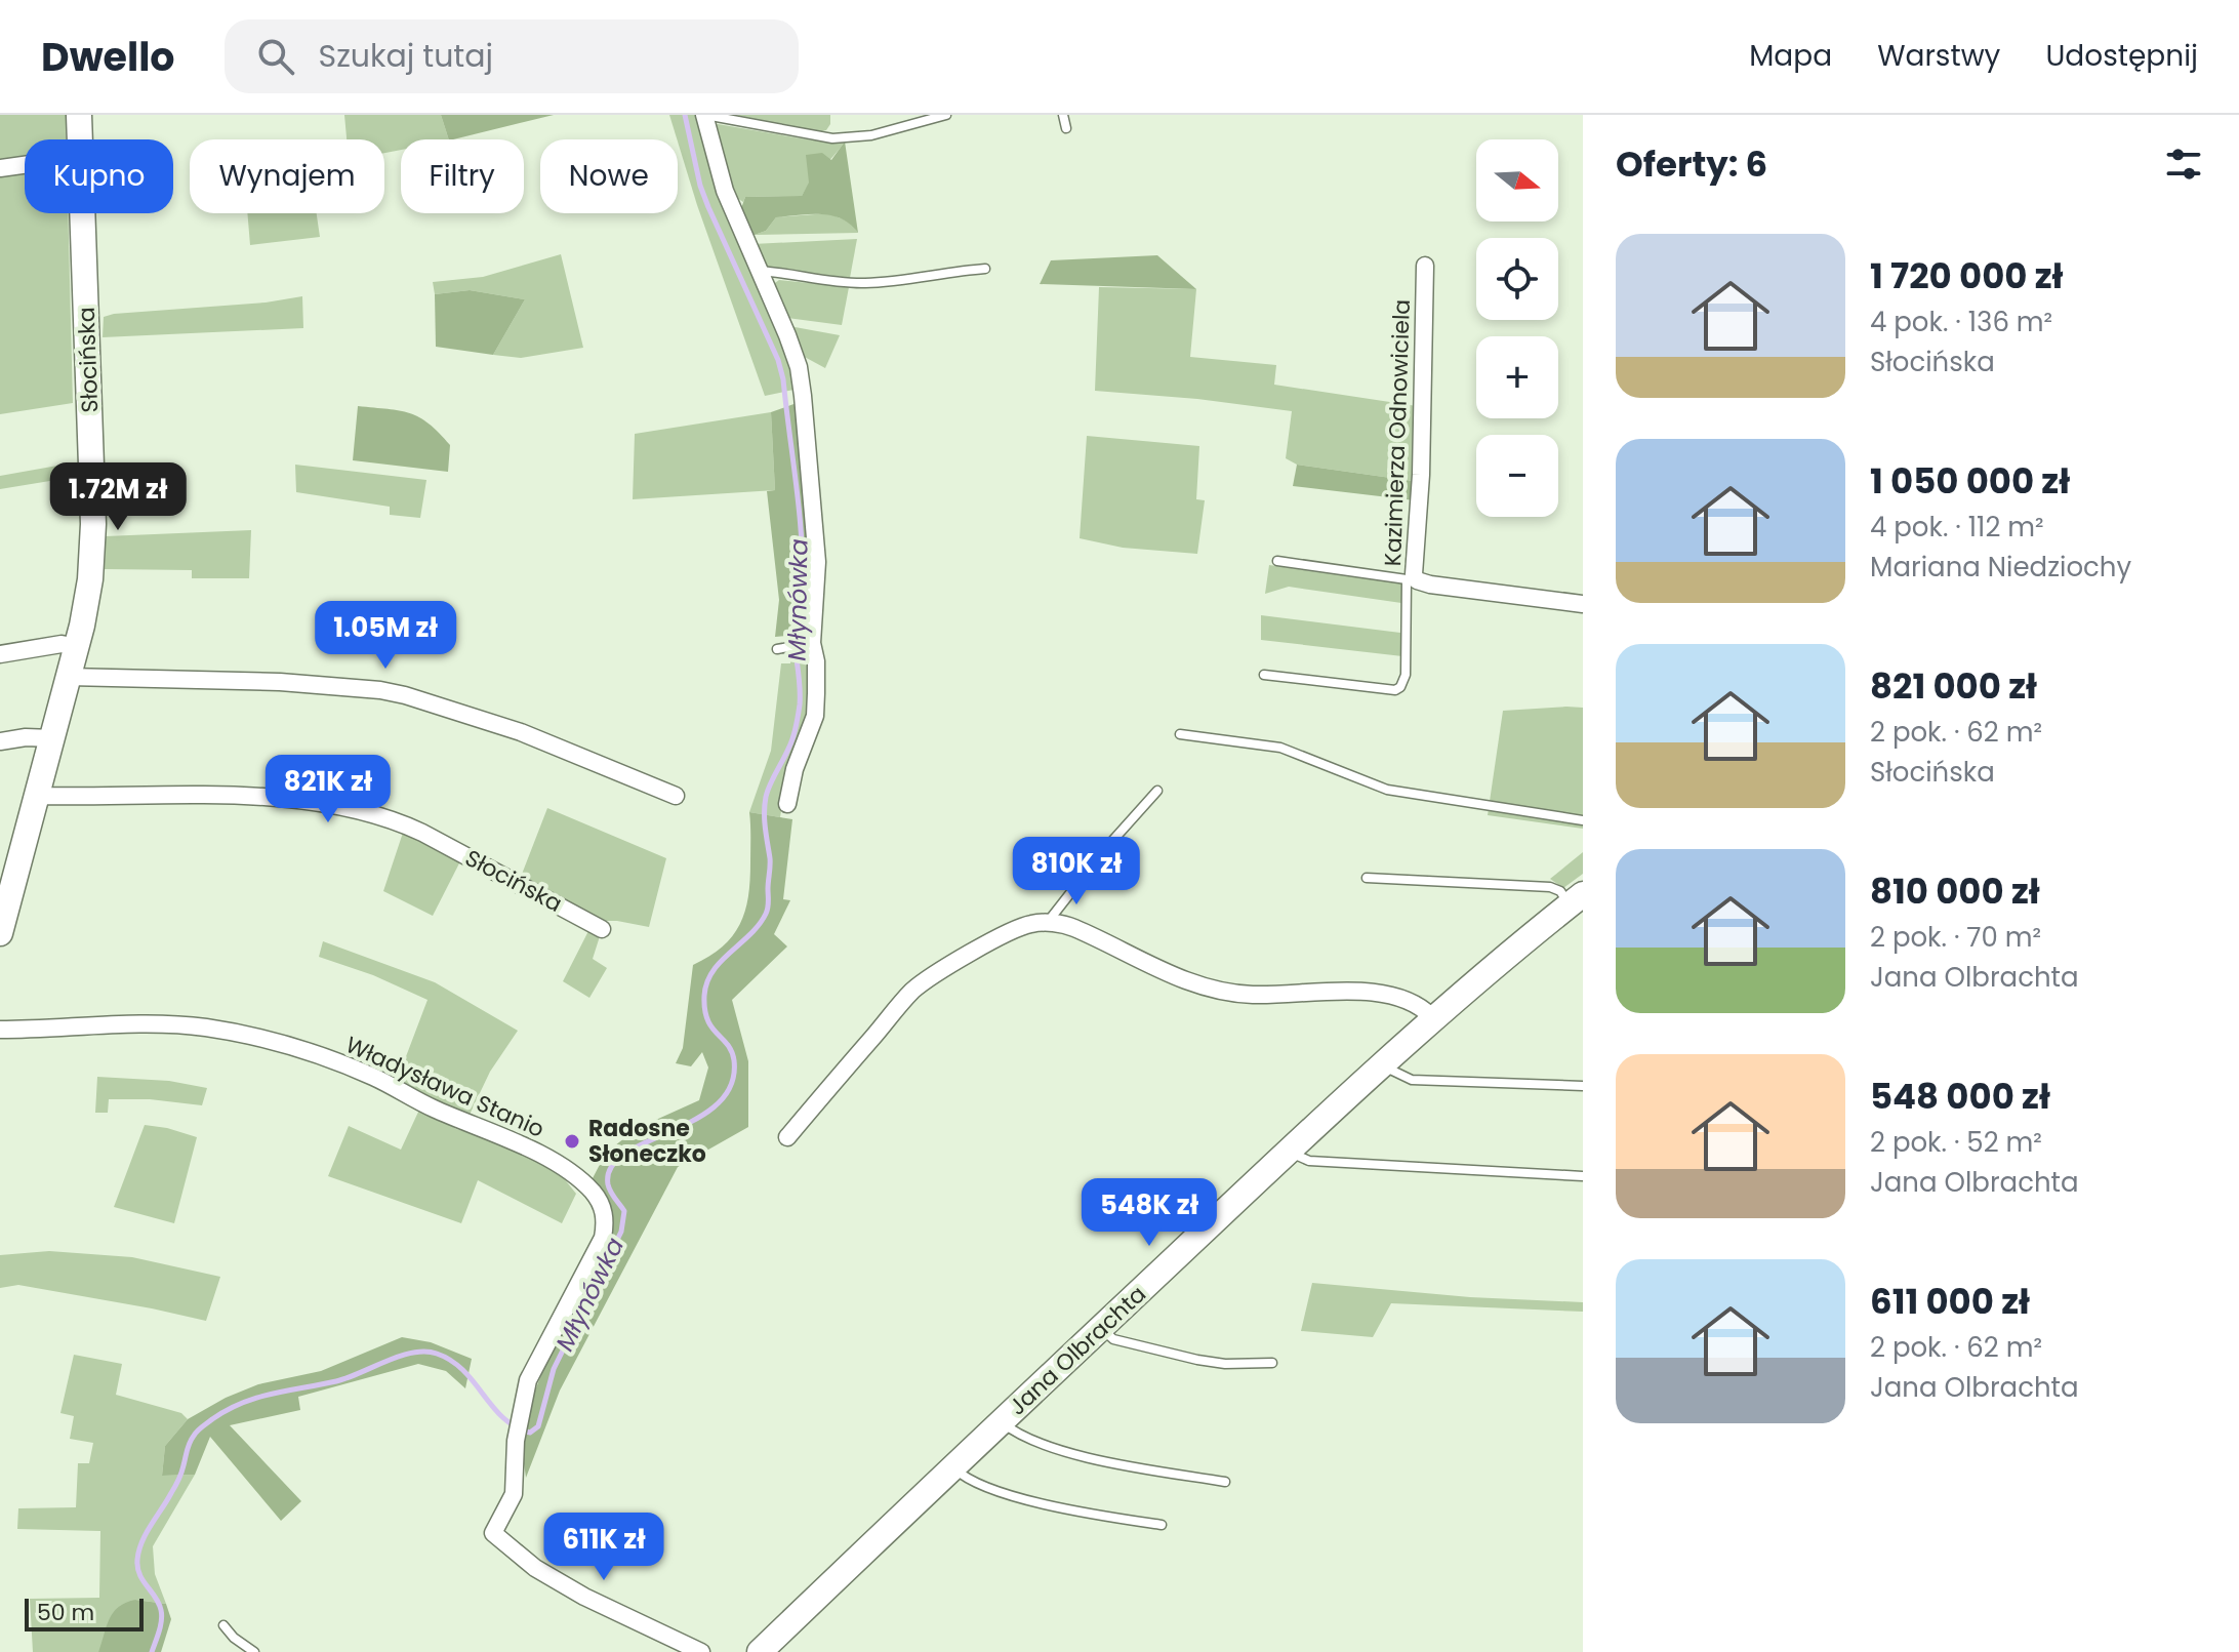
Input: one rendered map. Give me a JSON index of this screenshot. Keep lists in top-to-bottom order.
{
  "streets": {
    "street": [
      "Słocińska",
      "Kazimierza Odnowiciela",
      "Władysława Stanio",
      "Jana Olbrachta"
    ]
  },
  "water": ["Młynówka"],
  "places": ["Radosne Słoneczko"],
  "scale_bar": "50 m",
  "north": "right",
  "page": {
    "header": "Dwello",
    "search": "Szukaj tutaj",
    "nav": ["Mapa", "Warstwy", "Udostępnij"],
    "heading": "Oferty: 6",
    "map_buttons": ["+", "−"],
    "chip": [
      "Kupno",
      "Wynajem",
      "Filtry",
      "Nowe"
    ],
    "list": [
      {
        "name": "1 720 000 zł",
        "note": "4 pok. · 136 m² · Słocińska"
      },
      {
        "name": "1 050 000 zł",
        "note": "4 pok. · 112 m² · Mariana Niedziochy"
      },
      {
        "name": "821 000 zł",
        "note": "2 pok. · 62 m² · Słocińska"
      },
      {
        "name": "810 000 zł",
        "note": "2 pok. · 70 m² · Jana Olbrachta"
      },
      {
        "name": "548 000 zł",
        "note": "2 pok. · 52 m² · Jana Olbrachta"
      },
      {
        "name": "611 000 zł",
        "note": "2 pok. · 62 m² · Jana Olbrachta"
      }
    ],
    "price": [
      "1.72M zł",
      "1.05M zł",
      "821K zł",
      "810K zł",
      "548K zł",
      "611K zł"
    ],
    "scale": "50 m"
  }
}
